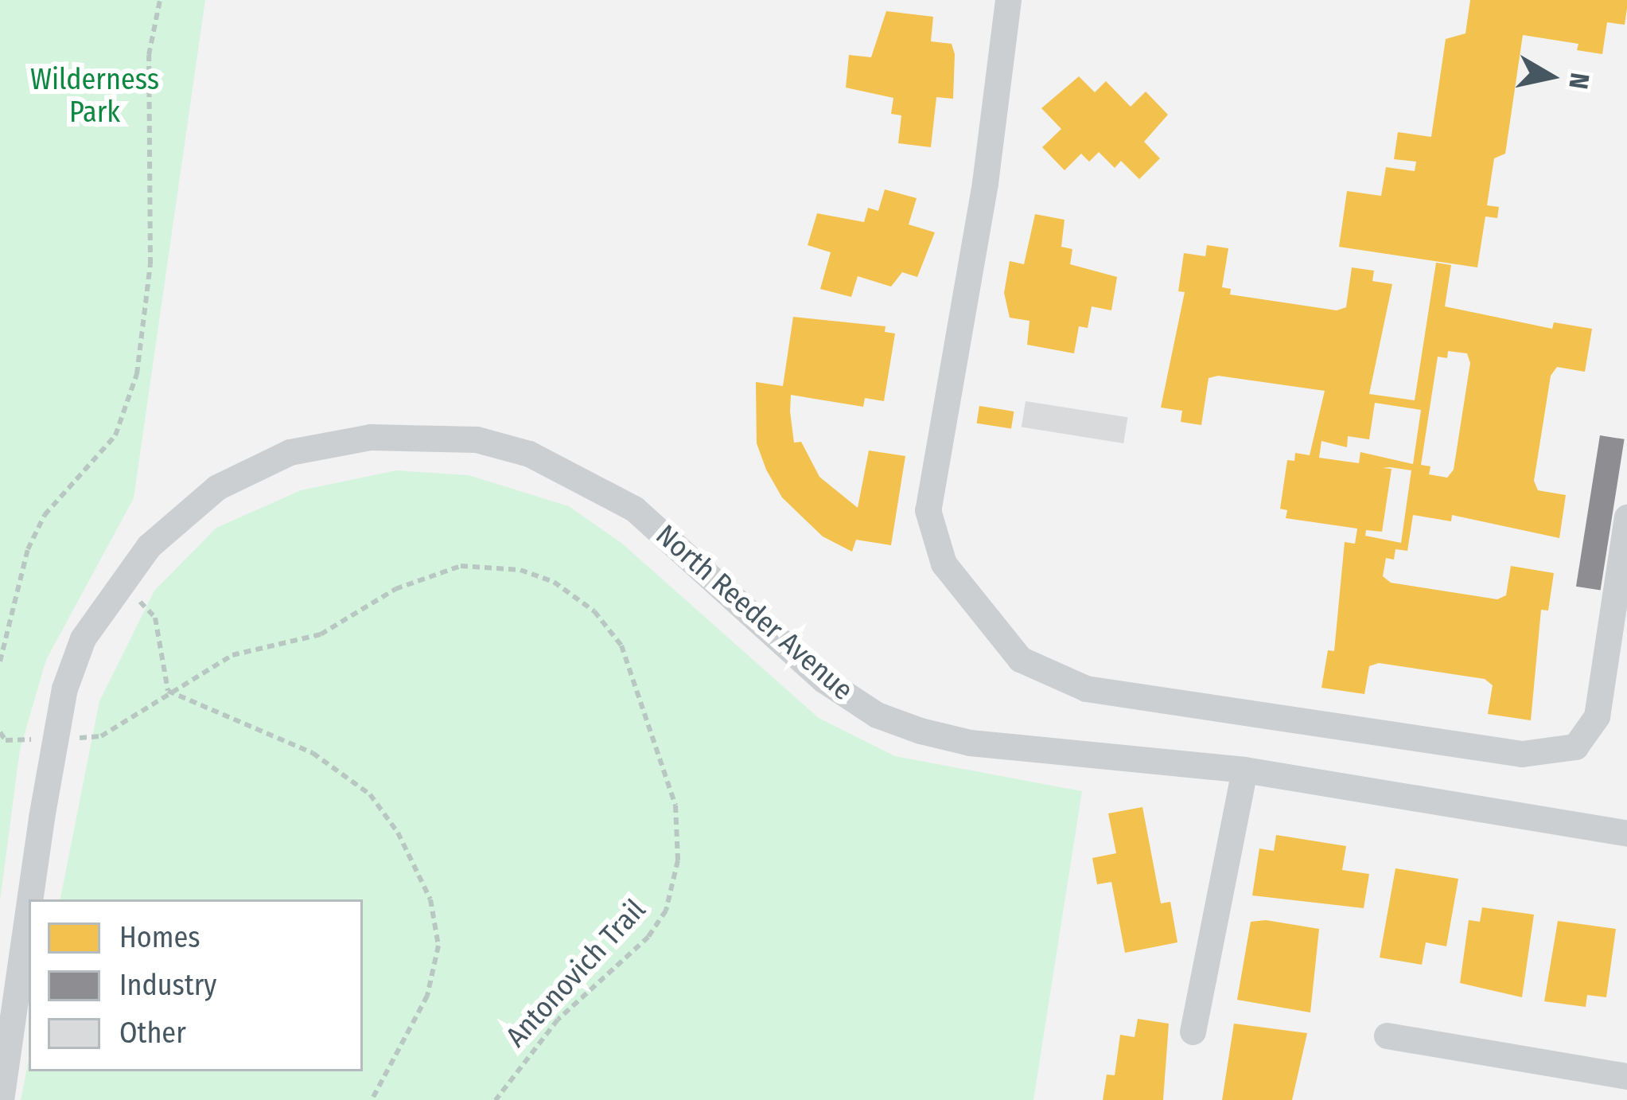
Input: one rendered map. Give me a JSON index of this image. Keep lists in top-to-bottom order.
{
  "streets": {
    "street": ["North Reeder Avenue"],
    "path": ["Antonovich Trail"]
  },
  "parks": ["Wilderness Park"],
  "legend": ["Homes", "Industry", "Other"],
  "north": "right"
}
